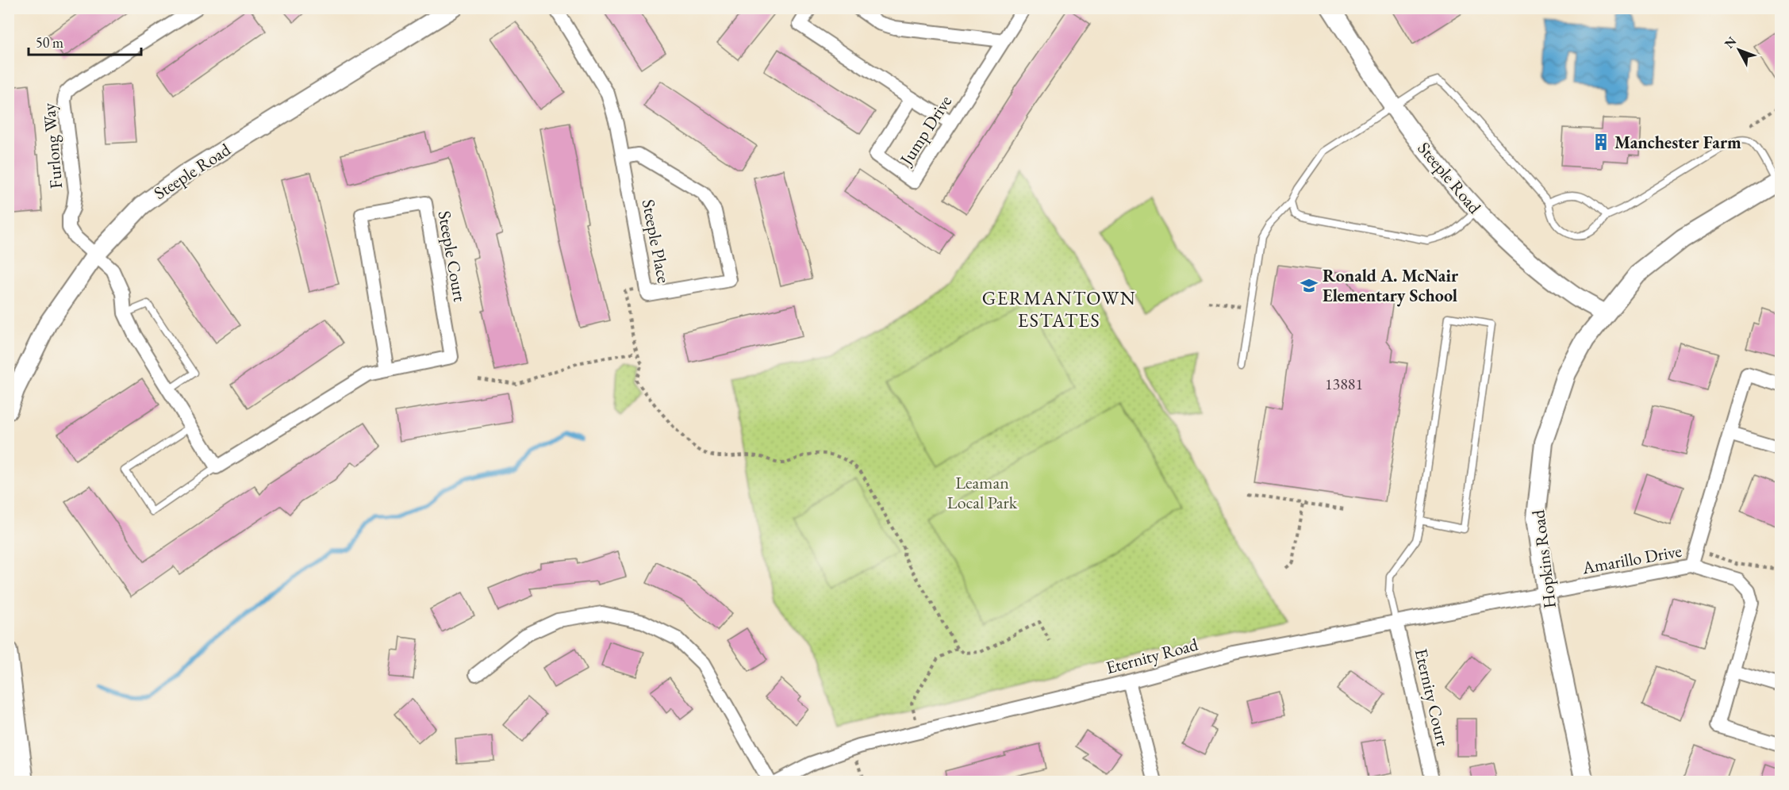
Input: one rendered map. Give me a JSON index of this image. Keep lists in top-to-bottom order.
{
  "streets": {
    "street": [
      "Jump Drive",
      "Furlong Way",
      "Steeple Road",
      "Steeple Place",
      "Steeple Court",
      "Hopkins Road",
      "Amarillo Drive",
      "Eternity Road",
      "Eternity Court"
    ]
  },
  "crossings": [
    ["Furlong Way", "Steeple Road"],
    ["Steeple Road", "Hopkins Road"],
    ["Hopkins Road", "Amarillo Drive"],
    ["Hopkins Road", "Eternity Road"],
    ["Amarillo Drive", "Eternity Road"],
    ["Eternity Road", "Eternity Court"]
  ],
  "districts": ["GERMANTOWN ESTATES"],
  "parks": ["Leaman Local Park"],
  "places": {
    "building": ["Manchester Farm"],
    "school or university": ["Ronald A. McNair Elementary School"]
  },
  "house_numbers": ["13881"],
  "scale_bar": "50 m",
  "north": "top left"
}
